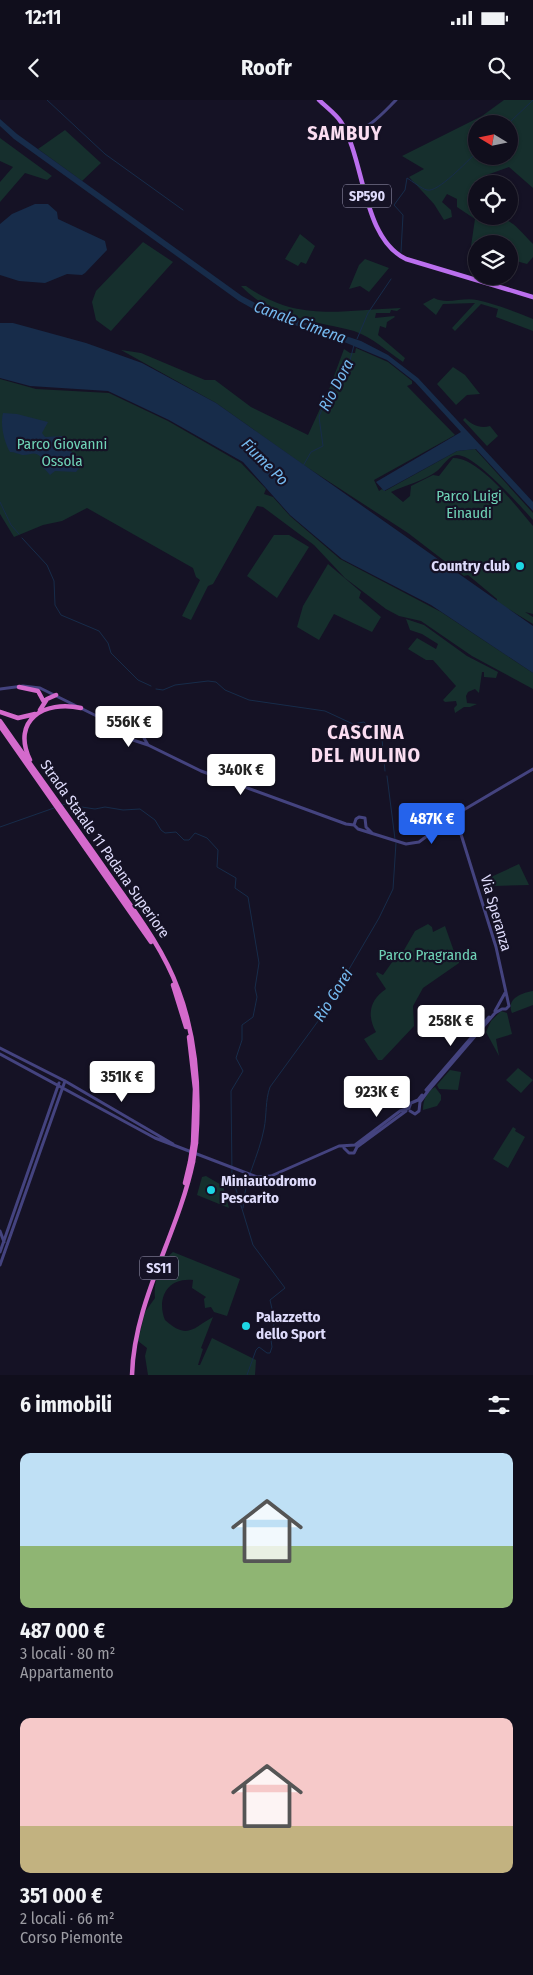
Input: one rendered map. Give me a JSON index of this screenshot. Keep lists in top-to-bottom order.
{
  "streets": {
    "highway": ["Strada Statale 11 Padana Superiore", "SS11"],
    "main road": ["SP590"],
    "street": ["Via Speranza"]
  },
  "districts": ["SAMBUY", "CASCINA DEL MULINO"],
  "water": [
    "Canale Cimena",
    "Rio Dora",
    "Fiume Po",
    "Rio Gorei"
  ],
  "parks": ["Parco Giovanni Ossola", "Parco Luigi Einaudi", "Parco Pragranda"],
  "places": ["Country club", "Miniautodromo Pescarito", "Palazzetto dello Sport"],
  "north": "left",
  "page": {
    "status": "12:11",
    "header": "Roofr",
    "price": [
      "556K €",
      "340K €",
      "487K €",
      "258K €",
      "351K €",
      "923K €"
    ],
    "heading": "6 immobili",
    "list": [
      {
        "name": "487 000 €",
        "note": "3 locali · 80 m² · Appartamento"
      },
      {
        "name": "351 000 €",
        "note": "2 locali · 66 m² · Corso Piemonte"
      }
    ]
  }
}
